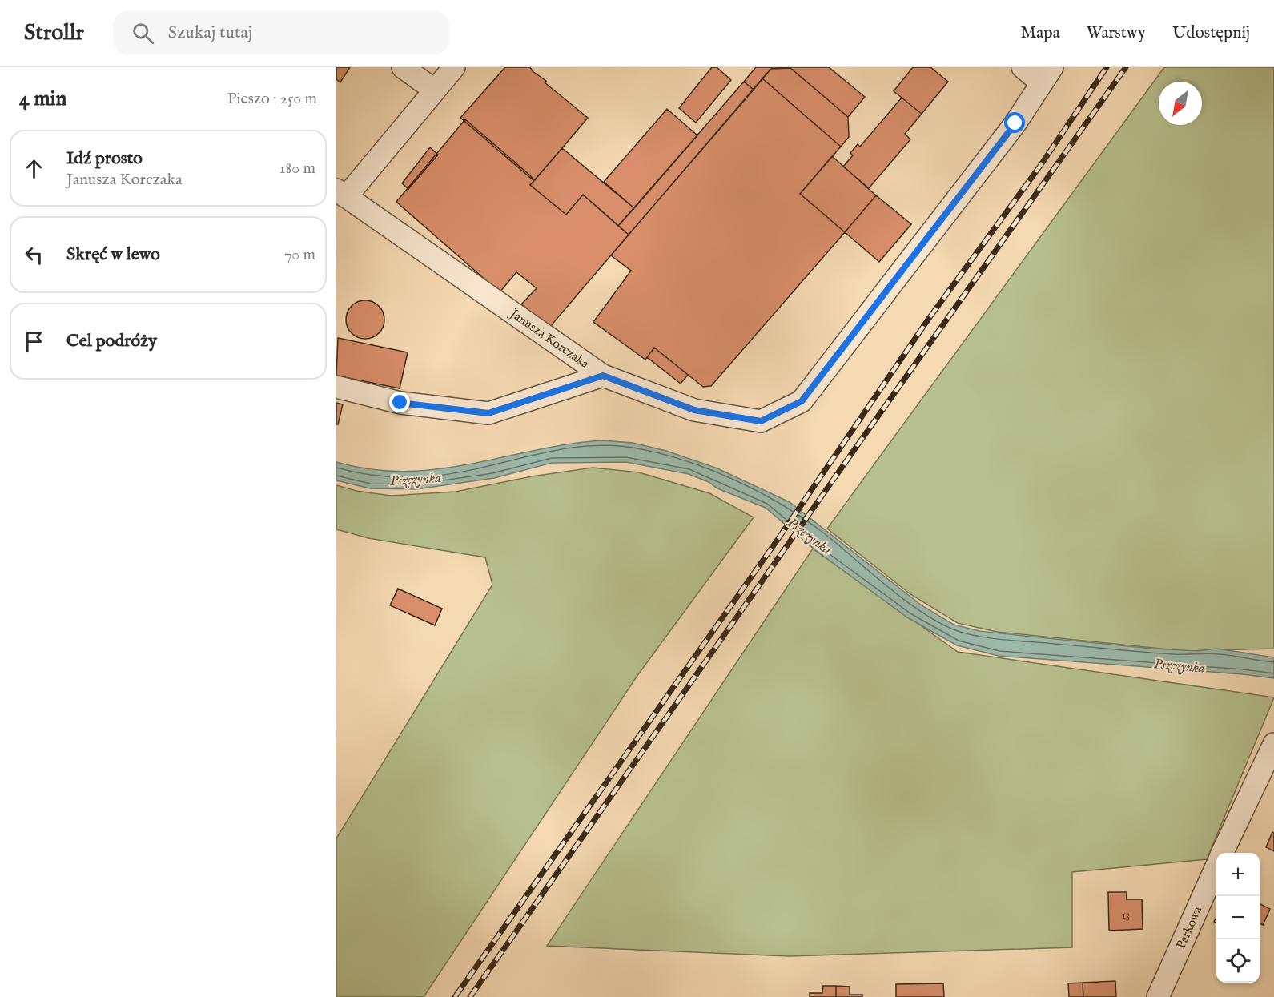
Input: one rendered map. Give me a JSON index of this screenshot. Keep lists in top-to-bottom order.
{
  "streets": {
    "street": ["Janusza Korczaka", "Parkowa"]
  },
  "water": ["Pszczynka"],
  "house_numbers": ["13"],
  "north": "bottom left",
  "page": {
    "header": "Strollr",
    "search": "Szukaj tutaj",
    "nav": ["Mapa", "Warstwy", "Udostępnij"],
    "heading": ["4 min", "Pieszo · 250 m"],
    "list": [
      ["Idź prosto", "Janusza Korczaka", "180 m"],
      ["Skręć w lewo", "70 m"],
      "Cel podróży"
    ],
    "map_buttons": ["+", "−"]
  }
}
